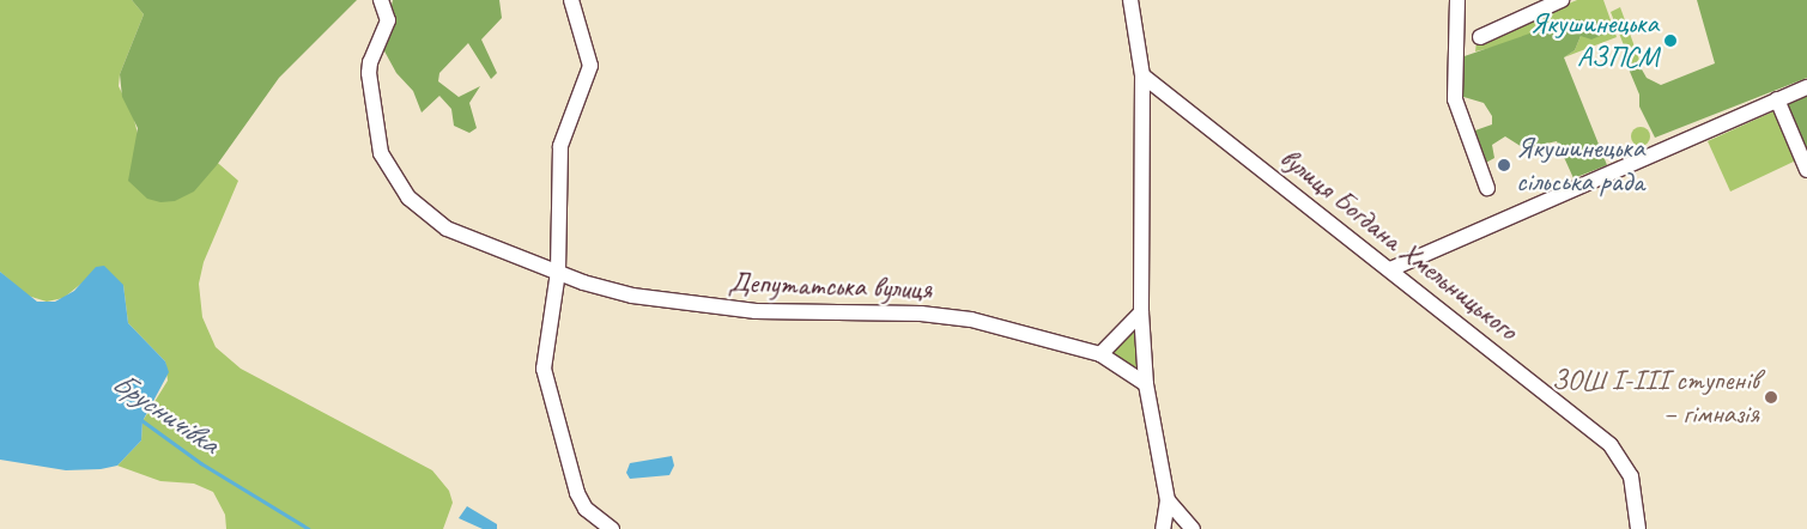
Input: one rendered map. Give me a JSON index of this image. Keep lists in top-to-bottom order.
{
  "streets": {
    "street": ["вулиця Богдана Хмельницького", "Депутатська вулиця"]
  },
  "water": ["Брусничівка"],
  "places": ["Якушинецька АЗПСМ", "Якушинецька сільська рада", "ЗОШ І-ІІІ ступенів – гімназія"]
}
